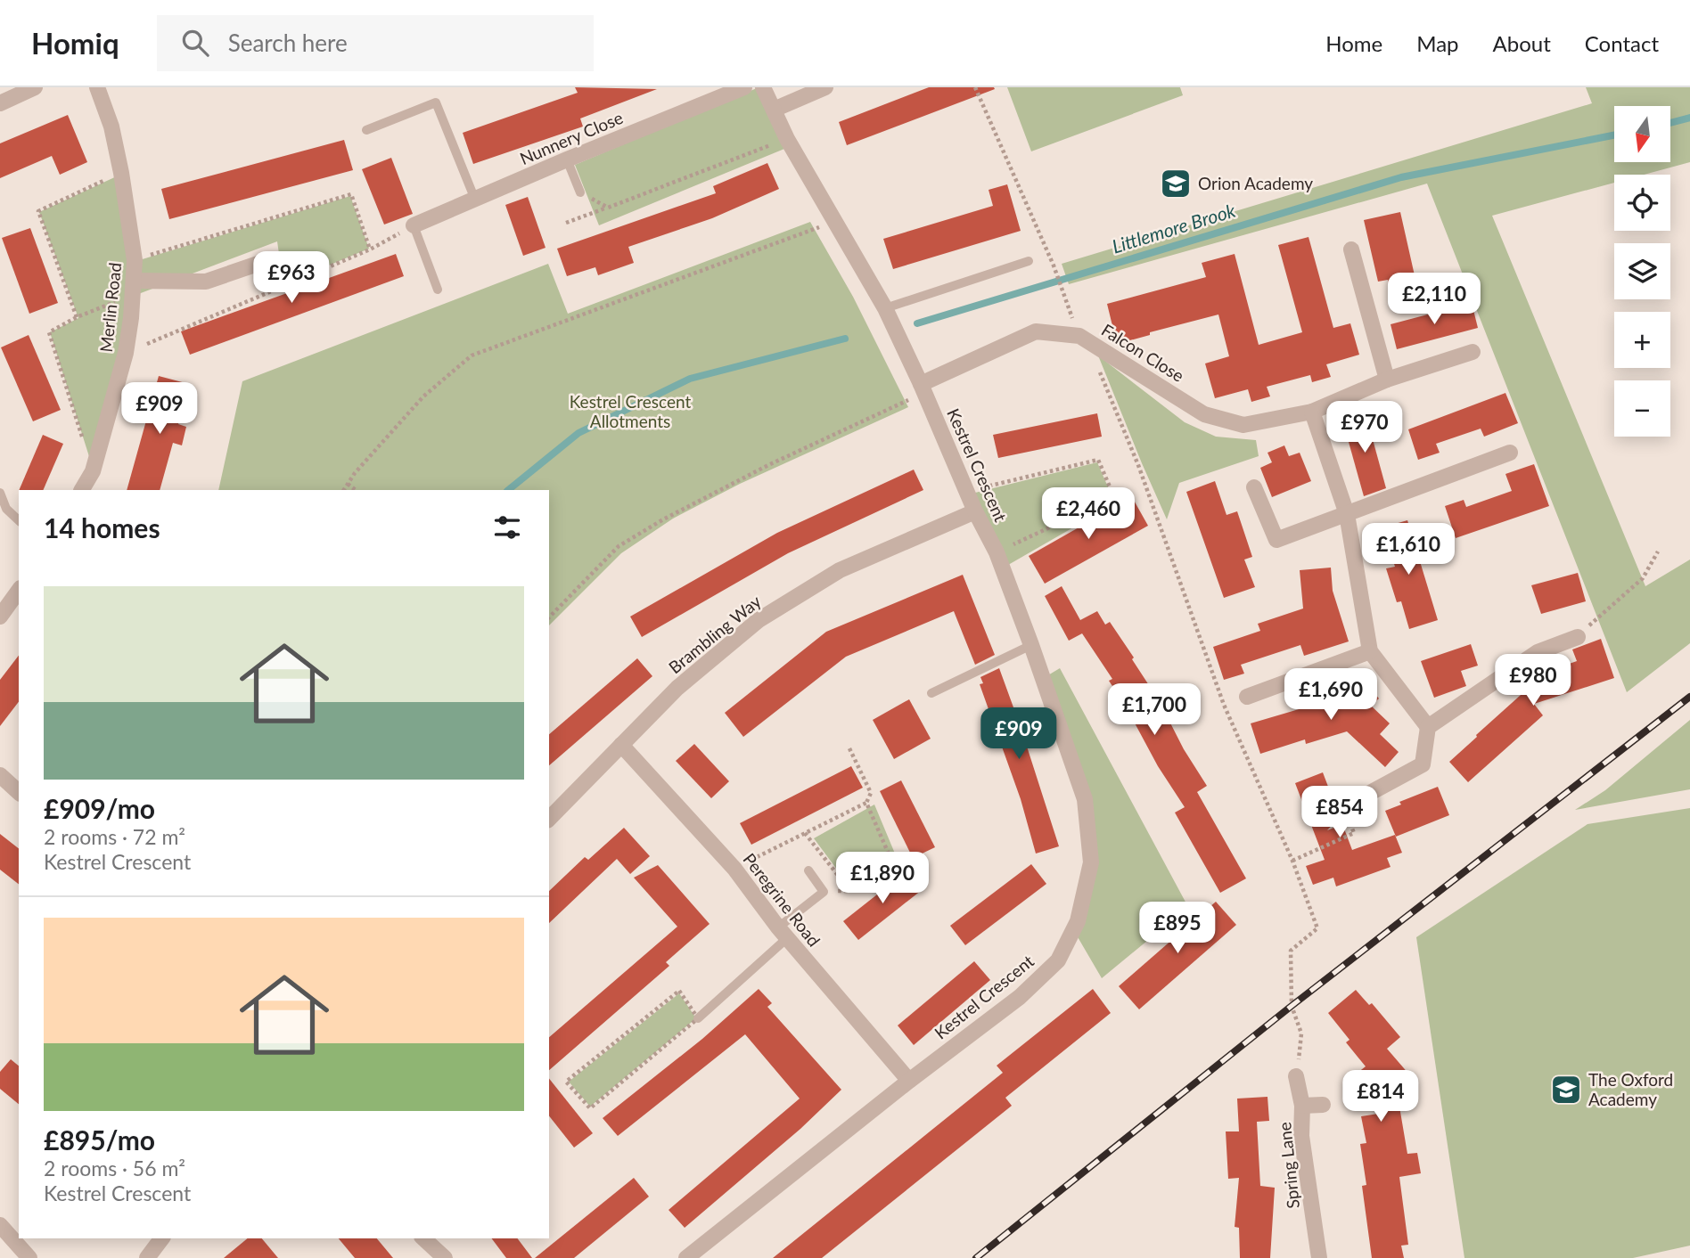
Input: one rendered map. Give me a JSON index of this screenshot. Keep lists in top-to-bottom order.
{
  "streets": {
    "street": [
      "Nunnery Close",
      "Merlin Road",
      "Falcon Close",
      "Kestrel Crescent",
      "Brambling Way",
      "Peregrine Road",
      "Spring Lane"
    ]
  },
  "crossings": [
    ["Falcon Close", "Kestrel Crescent"],
    ["Kestrel Crescent", "Brambling Way"],
    ["Kestrel Crescent", "Peregrine Road"],
    ["Brambling Way", "Peregrine Road"]
  ],
  "water": ["Littlemore Brook"],
  "parks": ["Kestrel Crescent Allotments"],
  "places": {
    "school or university": ["Orion Academy", "The Oxford Academy"]
  },
  "north": "bottom",
  "page": {
    "header": "Homiq",
    "search": "Search here",
    "nav": [
      "Home",
      "Map",
      "About",
      "Contact"
    ],
    "map_buttons": ["+", "−"],
    "price": [
      "£963",
      "£2,110",
      "£909",
      "£970",
      "£2,460",
      "£1,610",
      "£980",
      "£1,690",
      "£1,700",
      "£909",
      "£854",
      "£1,890",
      "£895",
      "£814"
    ],
    "heading": "14 homes",
    "list": [
      {
        "name": "£909/mo",
        "note": "2 rooms · 72 m² · Kestrel Crescent"
      },
      {
        "name": "£895/mo",
        "note": "2 rooms · 56 m² · Kestrel Crescent"
      }
    ]
  }
}
